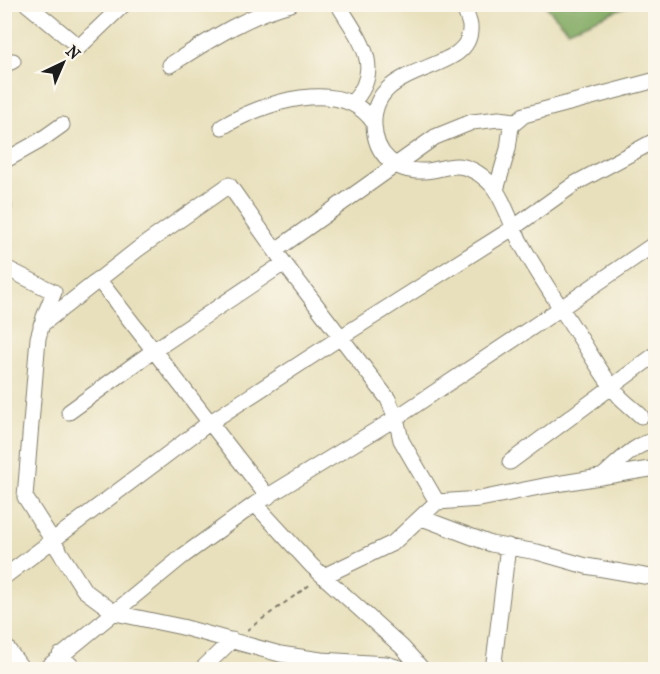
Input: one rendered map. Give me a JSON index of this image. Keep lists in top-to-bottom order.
{
  "north": "top right"
}
